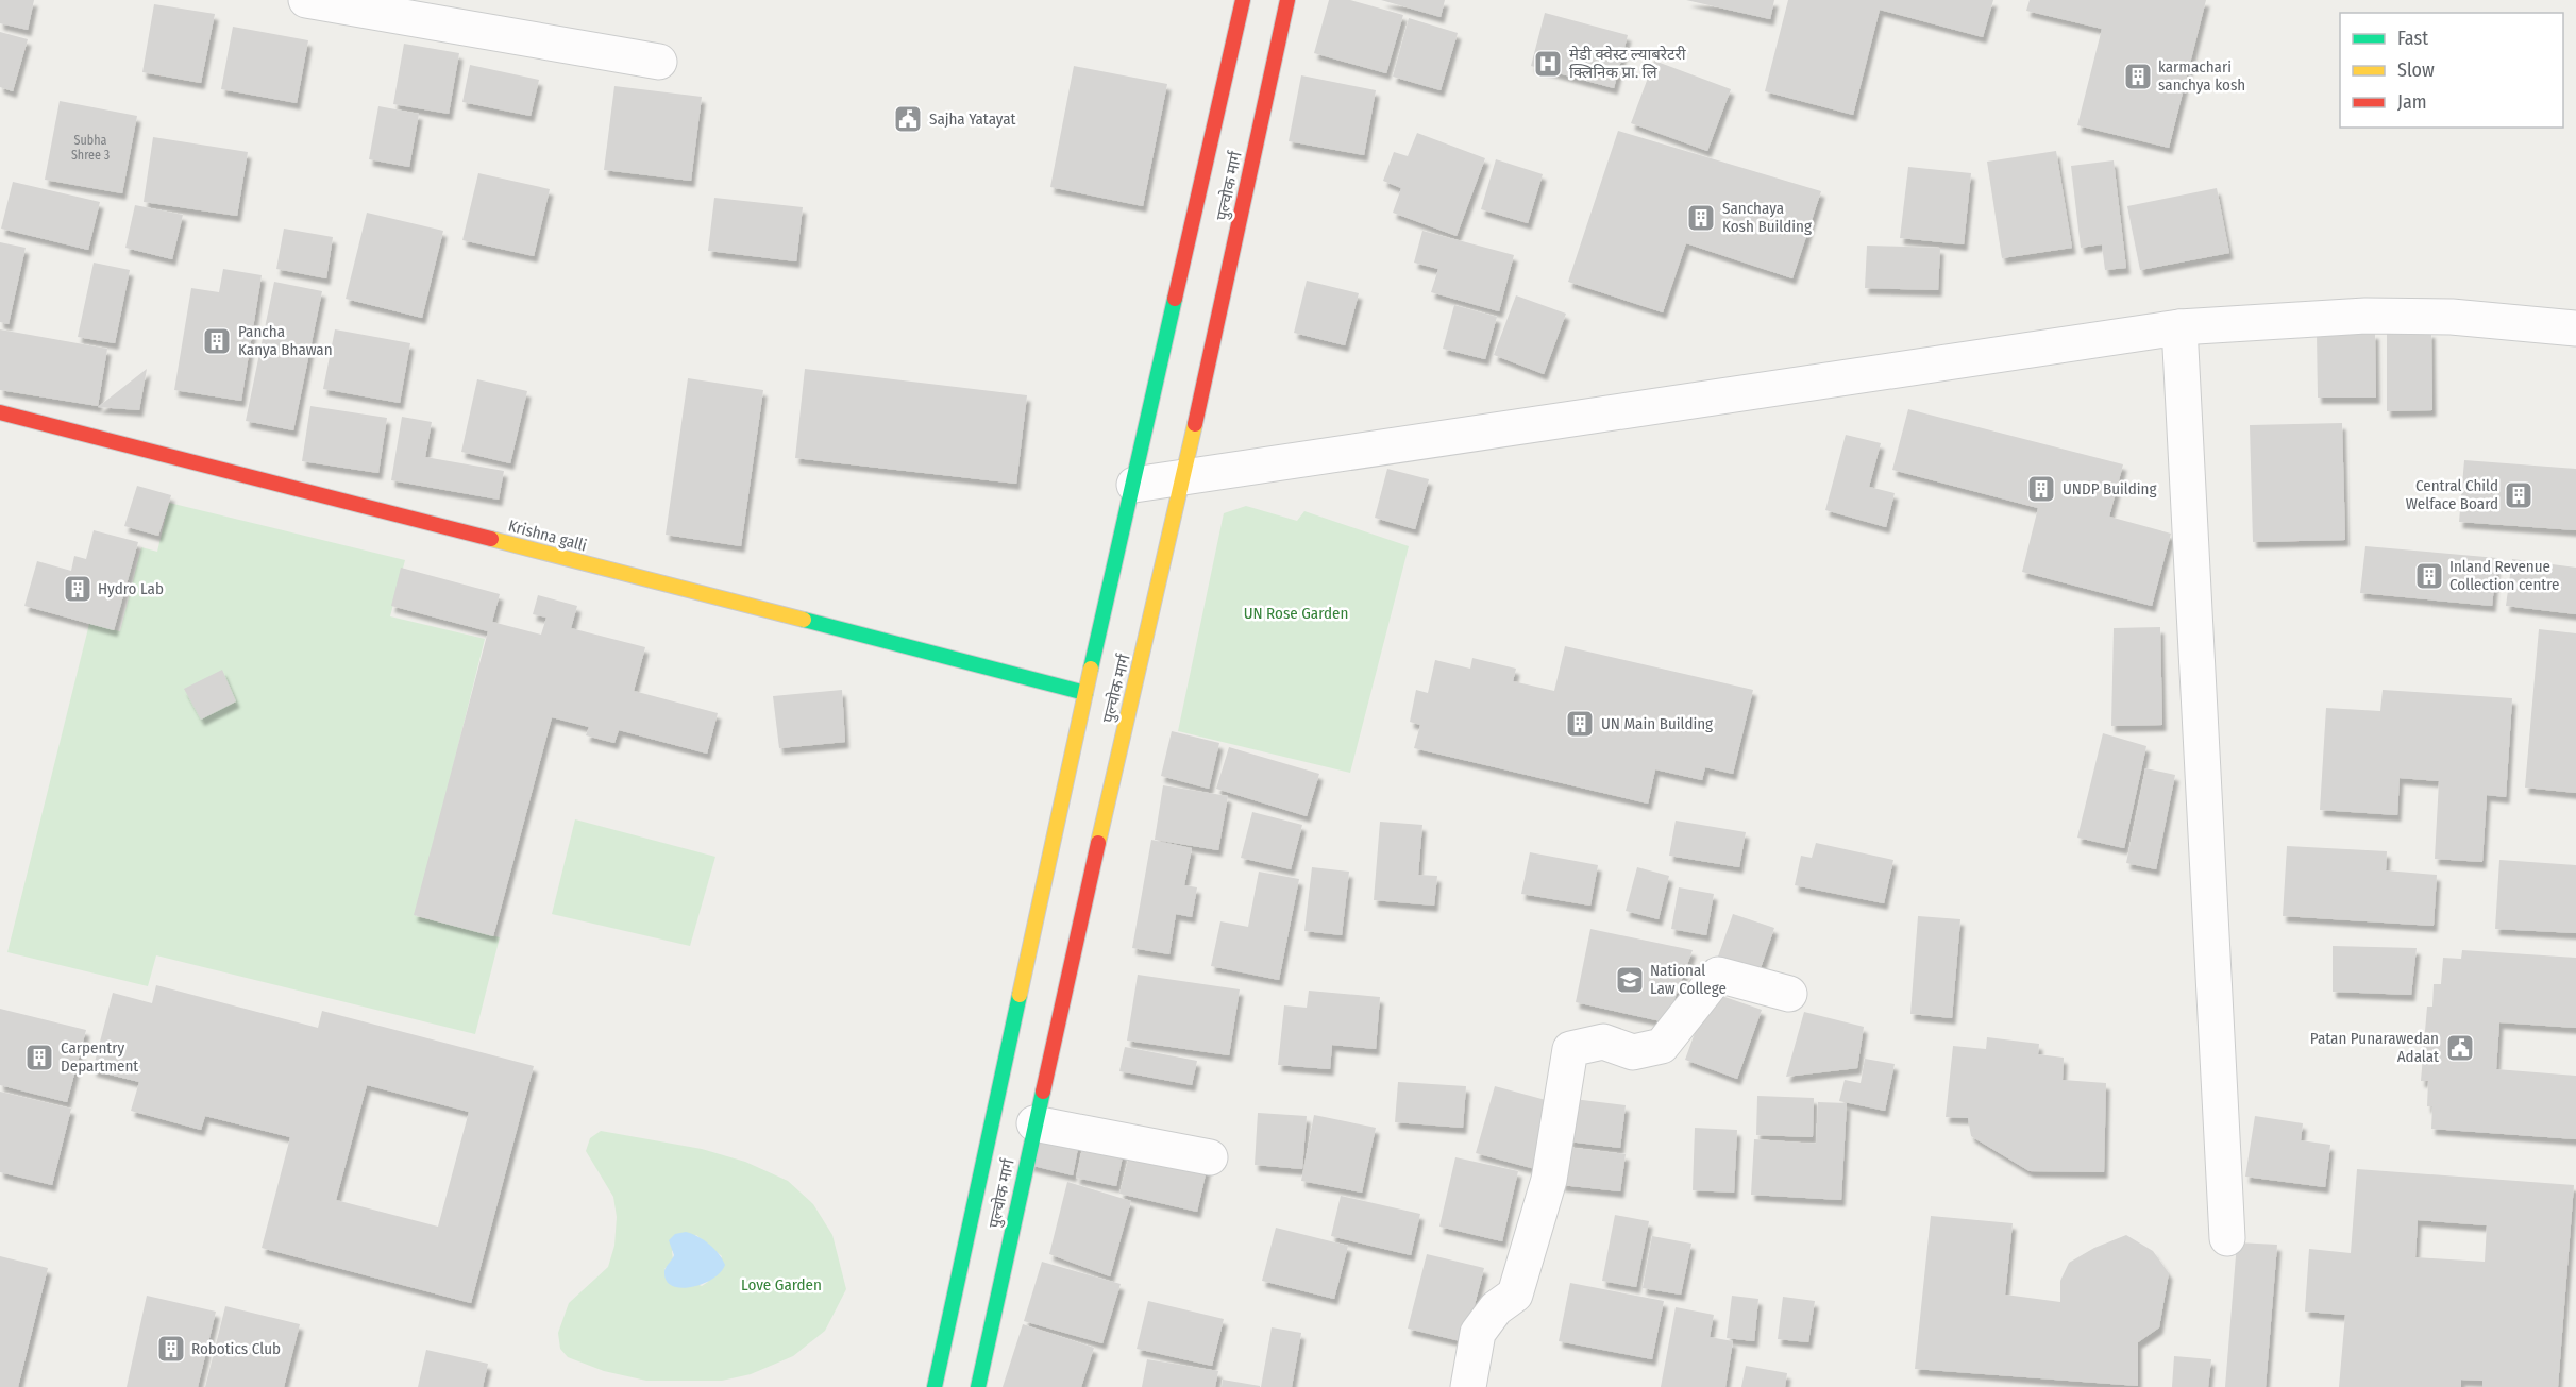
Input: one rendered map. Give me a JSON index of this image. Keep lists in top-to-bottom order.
{
  "streets": {
    "main road": ["पुल्चोक मार्ग", "Krishna galli"]
  },
  "crossings": [
    ["पुल्चोक मार्ग", "Krishna galli"]
  ],
  "parks": ["UN Rose Garden", "Love Garden"],
  "places": {
    "hospital": ["मेडी क्वेस्ट ल्याबरेटरी क्लिनिक प्रा. लि"],
    "building": [
      "karmachari sanchya kosh",
      "Sanchaya Kosh Building",
      "Pancha Kanya Bhawan",
      "UNDP Building",
      "Central Child Welface Board",
      "Inland Revenue Collection centre",
      "Hydro Lab",
      "UN Main Building",
      "Carpentry Department",
      "Robotics Club"
    ],
    "public building": ["Sajha Yatayat", "Patan Punarawedan Adalat"],
    "school or university": ["National Law College"]
  },
  "house_numbers": ["Subha Shree 3"],
  "legend": ["Fast", "Slow", "Jam"]
}
